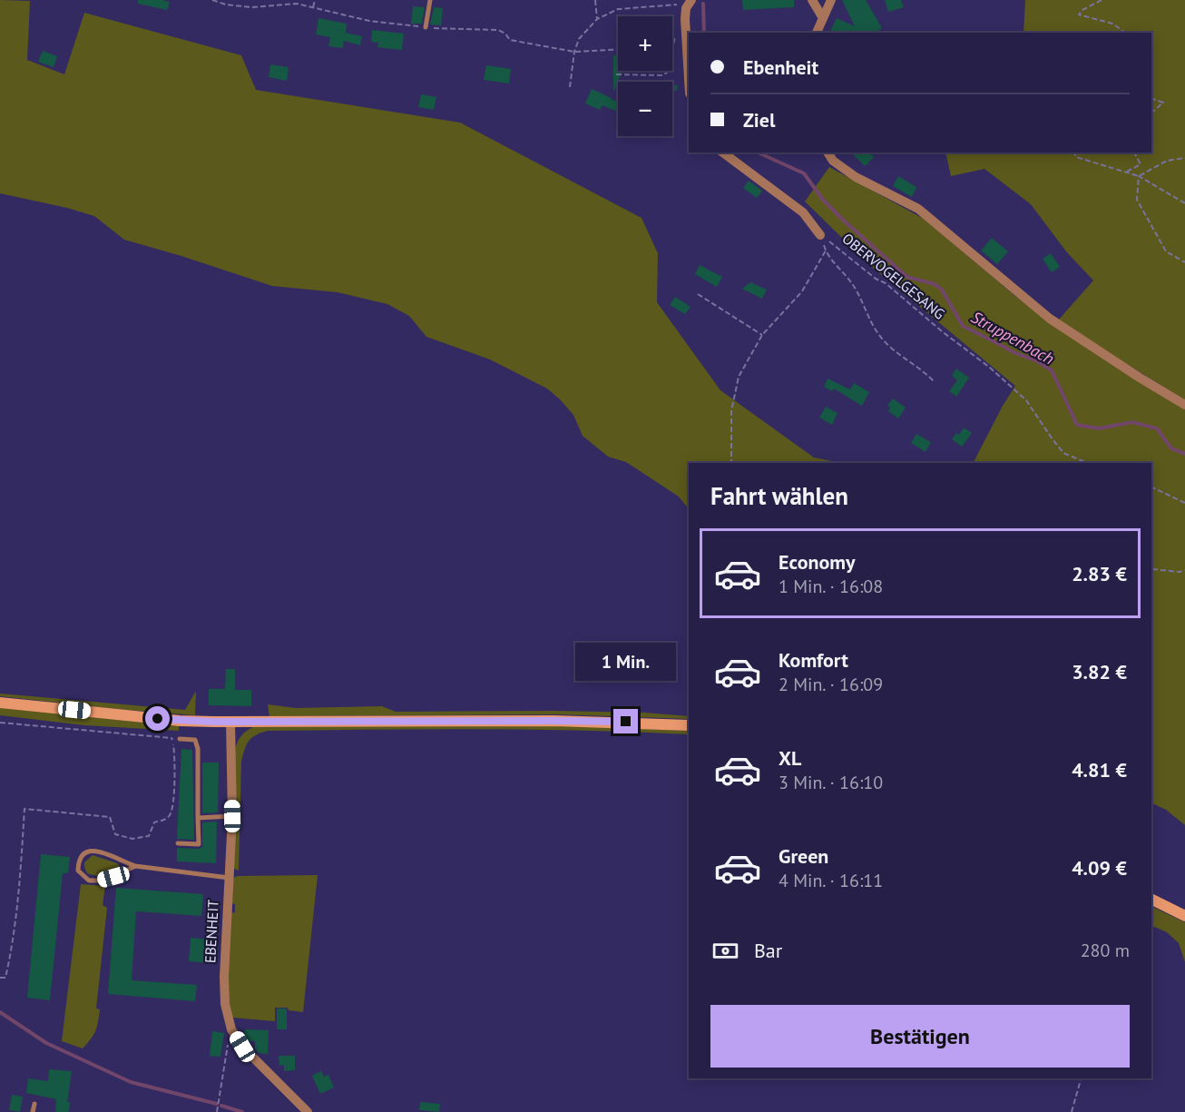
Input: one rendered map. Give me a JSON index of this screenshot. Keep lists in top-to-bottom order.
{
  "streets": {
    "street": ["OBERVOGELGESANG", "EBENHEIT"]
  },
  "water": ["Struppenbach"],
  "page": {
    "map_buttons": ["+", "−"],
    "banner": ["Ebenheit", "Ziel"],
    "heading": "Fahrt wählen",
    "list": [
      {
        "name": "Economy",
        "note": "1 Min. · 16:08",
        "value": "2.83 €"
      },
      {
        "name": "Komfort",
        "note": "2 Min. · 16:09",
        "value": "3.82 €"
      },
      {
        "name": "XL",
        "note": "3 Min. · 16:10",
        "value": "4.81 €"
      },
      {
        "name": "Green",
        "note": "4 Min. · 16:11",
        "value": "4.09 €"
      }
    ],
    "bubble": "1 Min.",
    "pay": ["Bar", "280 m"],
    "buttons": "Bestätigen"
  }
}
